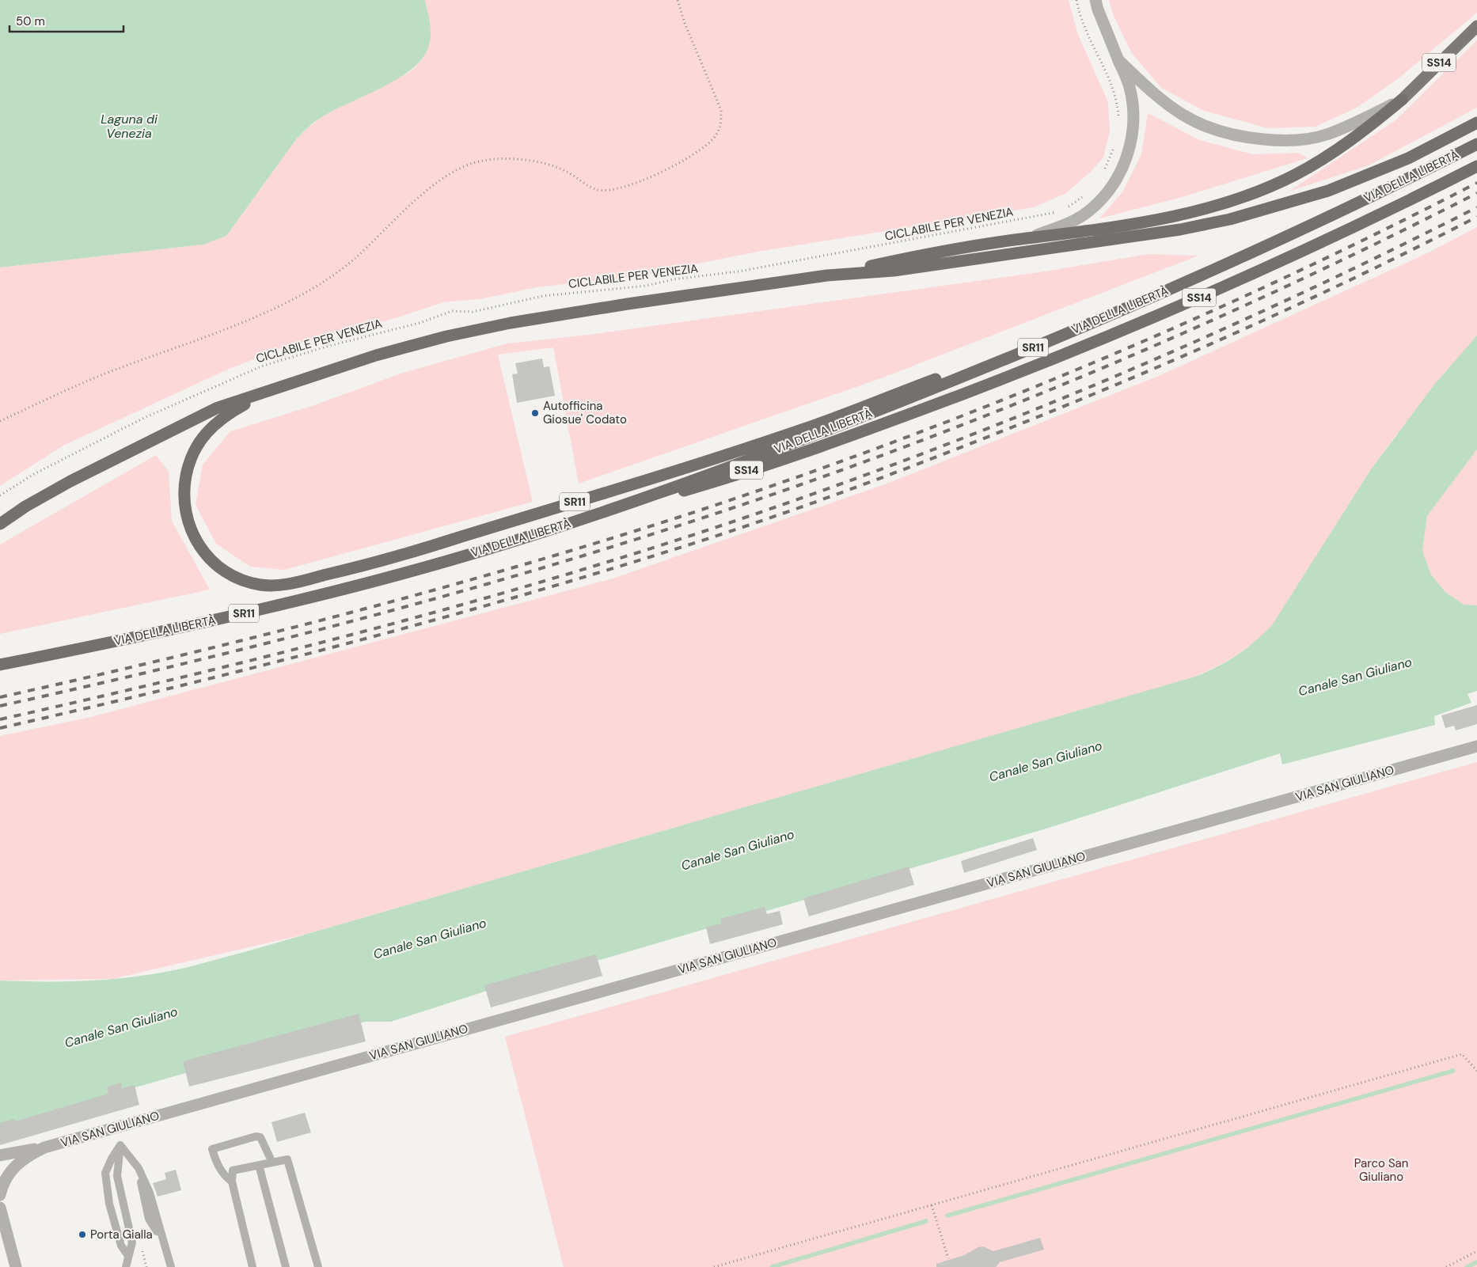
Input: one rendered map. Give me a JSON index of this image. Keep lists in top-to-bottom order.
{
  "streets": {
    "highway": ["SS14", "VIA DELLA LIBERTÀ", "SR11"],
    "street": ["VIA SAN GIULIANO"],
    "path": ["CICLABILE PER VENEZIA"]
  },
  "crossings": [
    ["SS14", "VIA DELLA LIBERTÀ"],
    ["VIA DELLA LIBERTÀ", "SR11"]
  ],
  "water": ["Laguna di Venezia", "Canale San Giuliano"],
  "parks": ["Parco San Giuliano"],
  "places": ["Autofficina Giosue' Codato", "Porta Gialla"],
  "scale_bar": "50 m"
}
